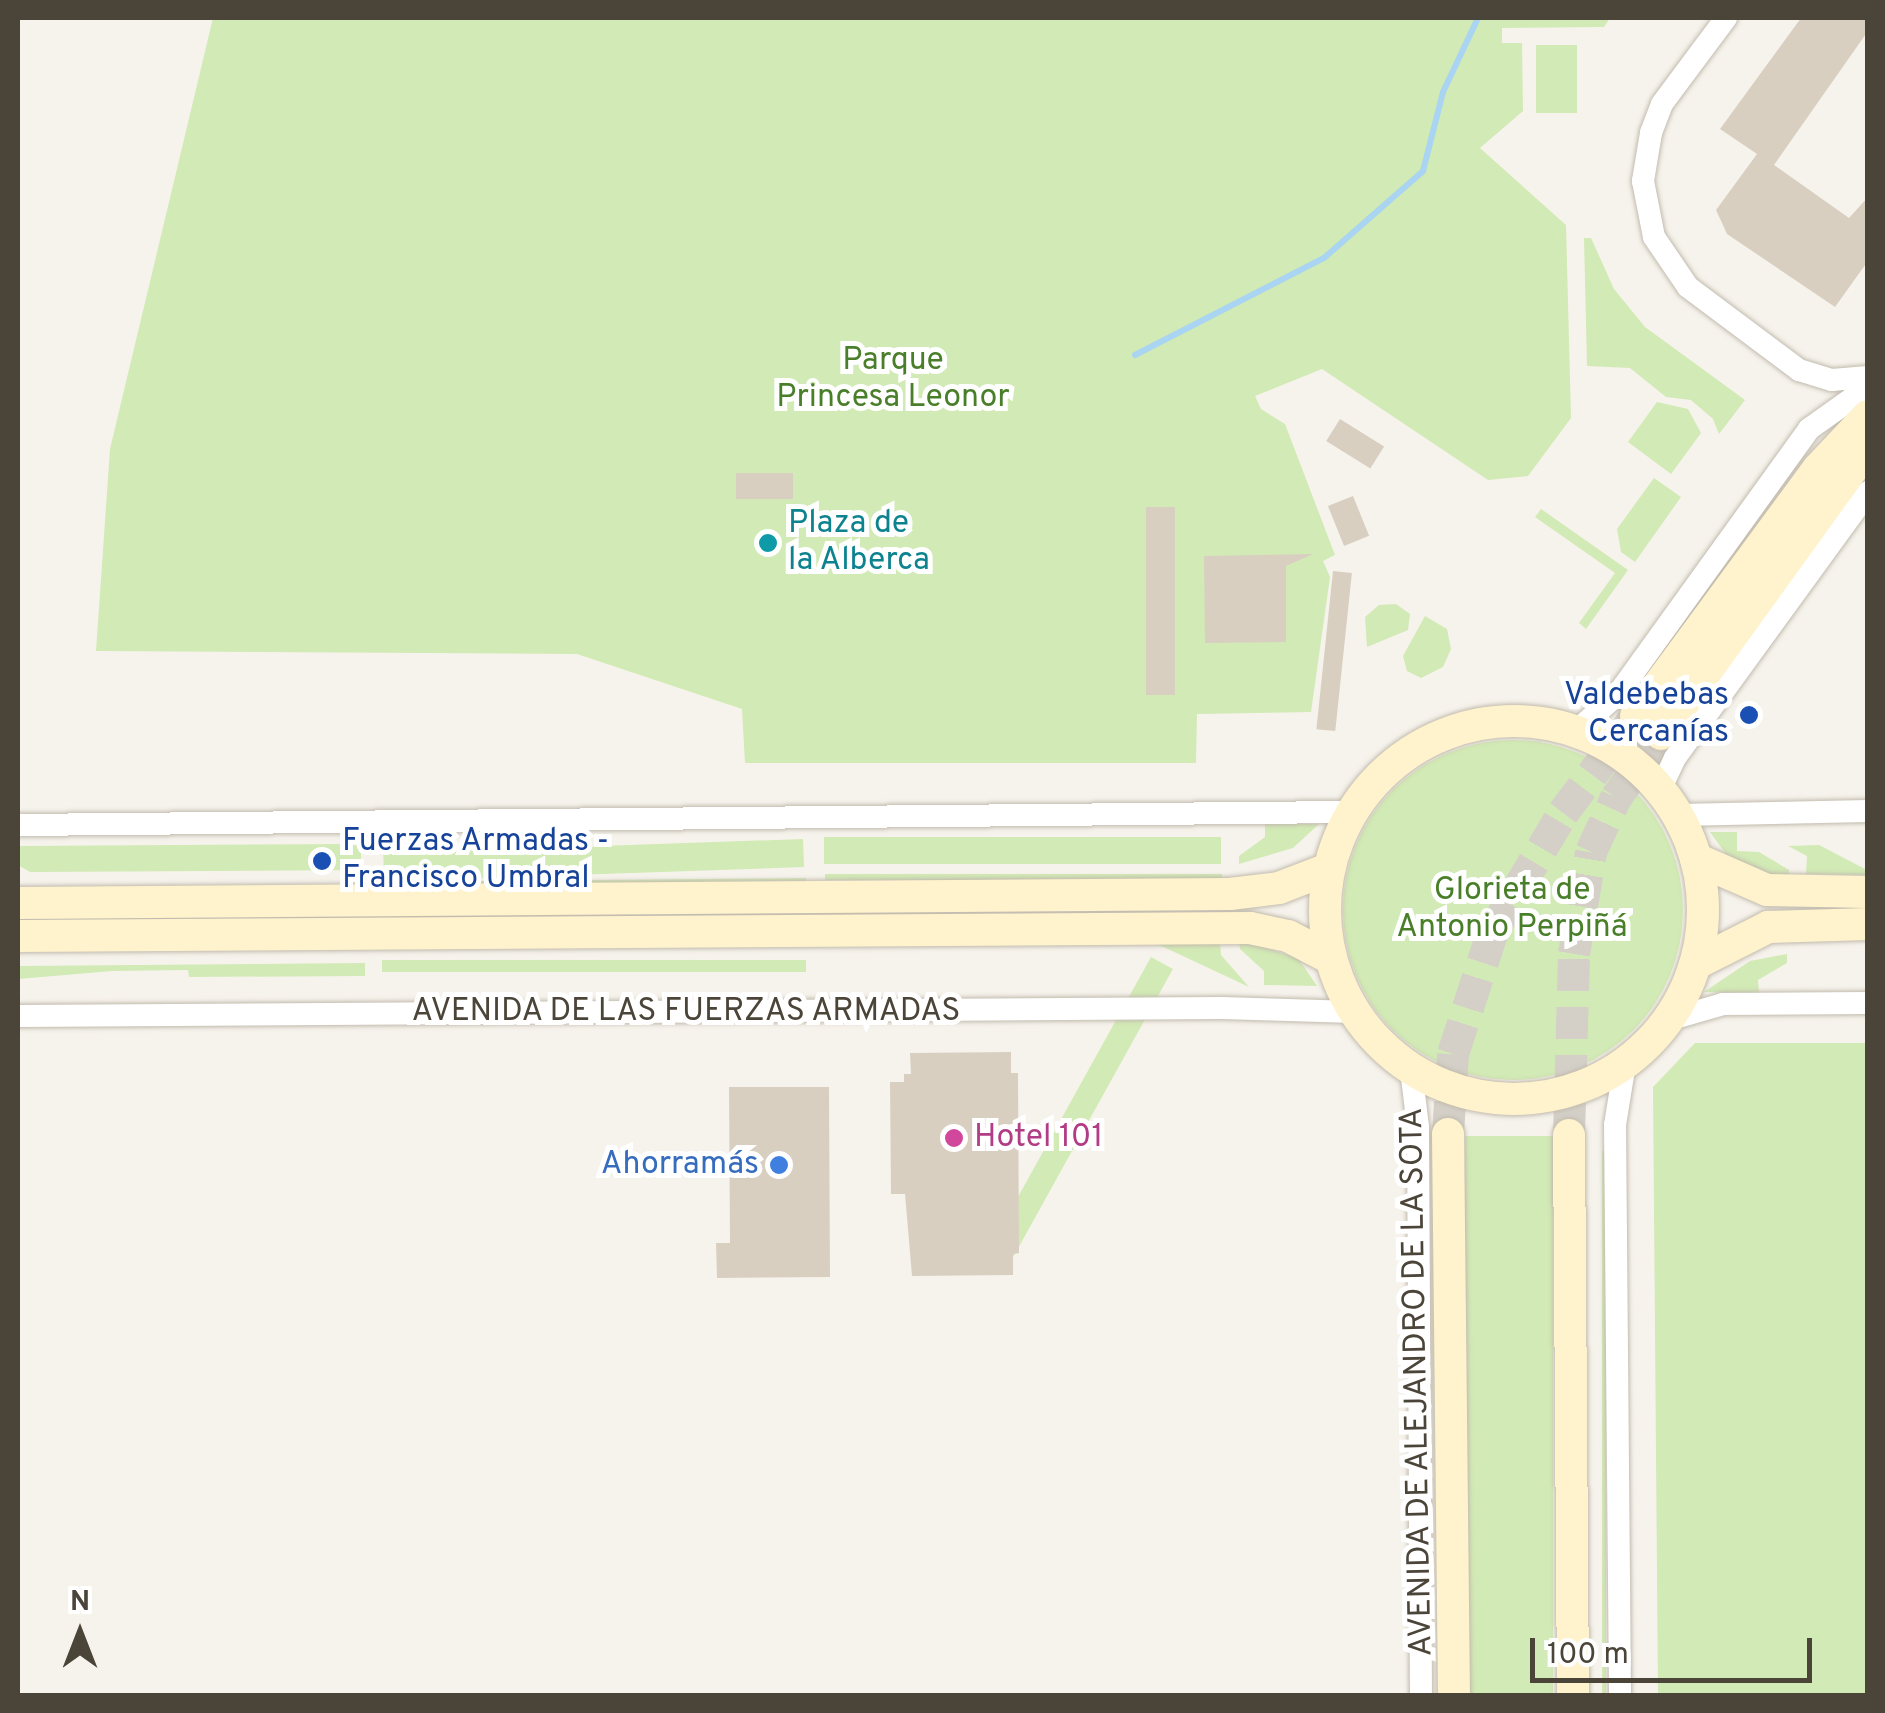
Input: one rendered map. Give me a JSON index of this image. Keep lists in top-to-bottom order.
{
  "streets": {
    "street": ["AVENIDA DE LAS FUERZAS ARMADAS", "AVENIDA DE ALEJANDRO DE LA SOTA"]
  },
  "parks": ["Parque Princesa Leonor", "Glorieta de Antonio Perpiñá"],
  "places": [
    "Plaza de la Alberca",
    "Valdebebas Cercanías",
    "Fuerzas Armadas - Francisco Umbral",
    "Hotel 101",
    "Ahorramás"
  ],
  "scale_bar": "100 m",
  "north": "top"
}
